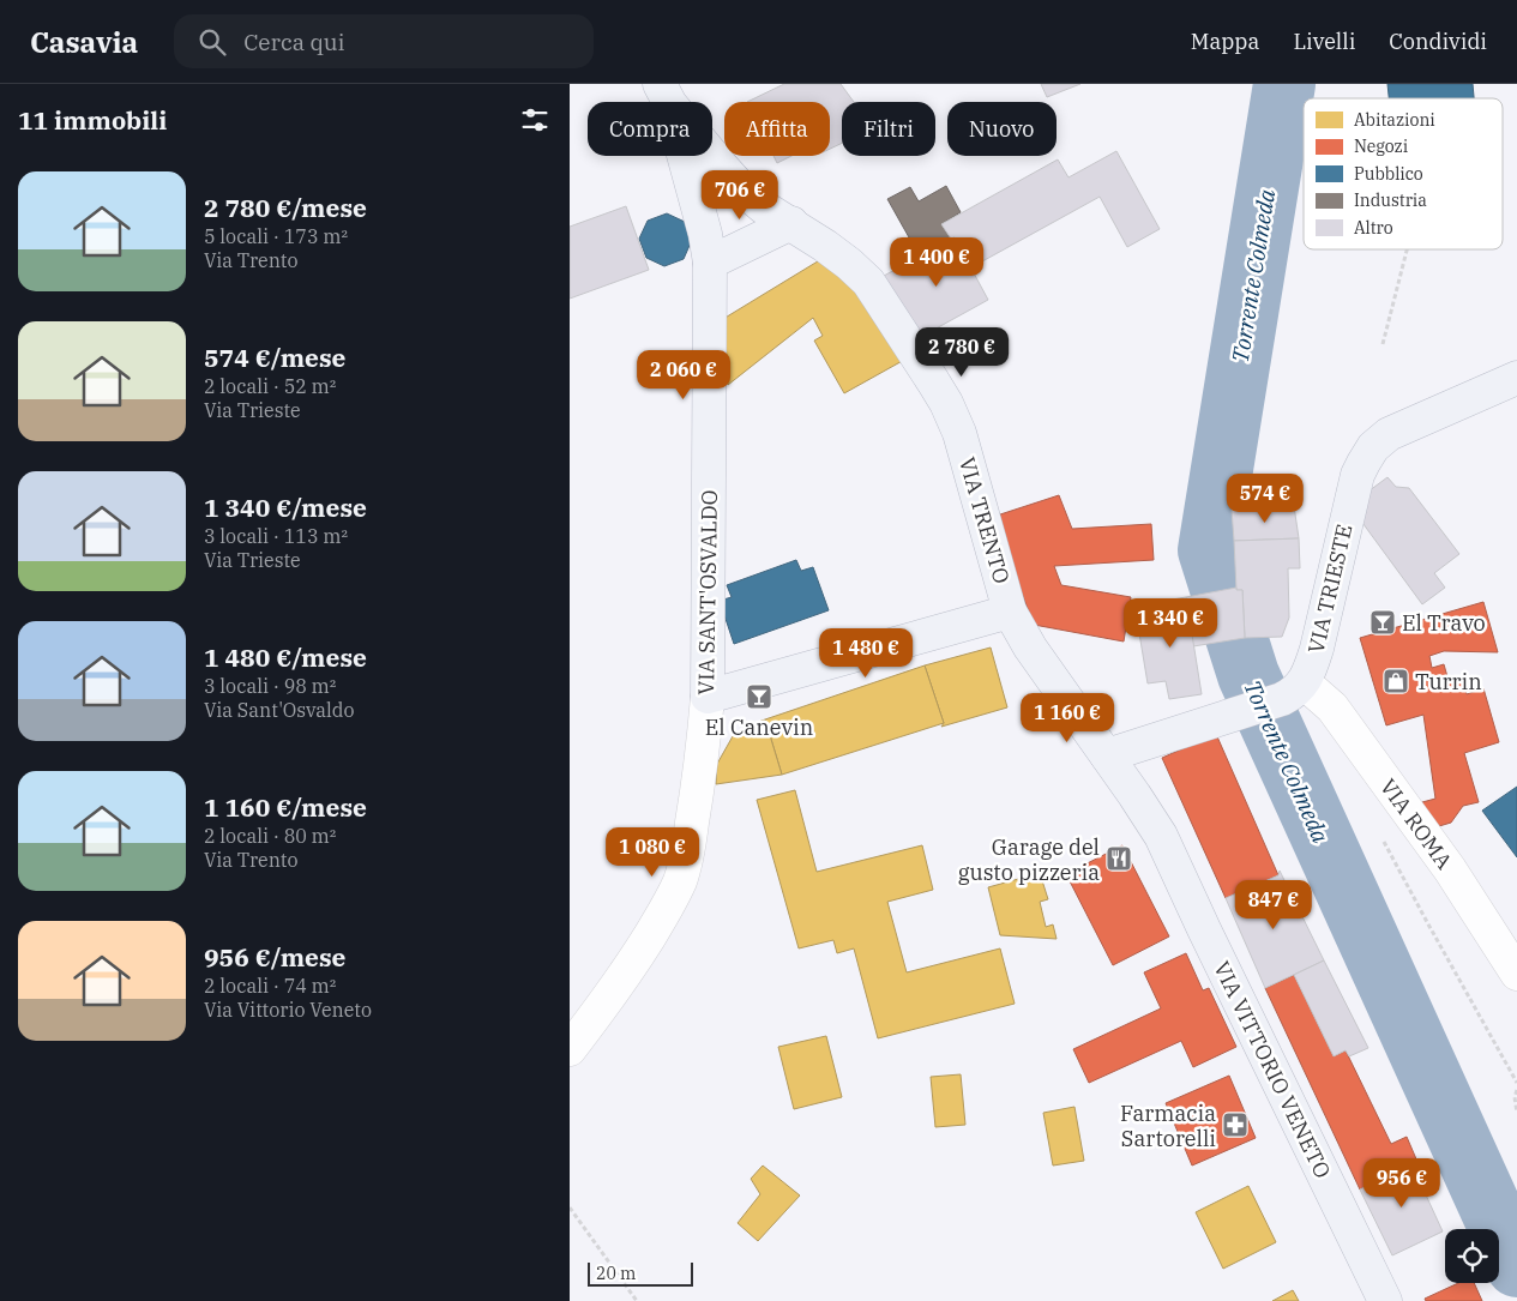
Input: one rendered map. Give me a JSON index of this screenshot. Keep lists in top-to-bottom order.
{
  "streets": {
    "main road": [
      "VIA TRENTO",
      "VIA TRIESTE",
      "VIA SANT'OSVALDO",
      "VIA VITTORIO VENETO"
    ],
    "street": ["VIA ROMA"]
  },
  "crossings": [
    ["VIA TRENTO", "VIA SANT'OSVALDO"],
    ["VIA TRENTO", "VIA VITTORIO VENETO"],
    ["VIA TRIESTE", "VIA ROMA"]
  ],
  "water": ["Torrente Colmeda"],
  "places": {
    "bar": ["El Travo", "El Canevin"],
    "shop": ["Turrin"],
    "restaurant": ["Garage del gusto pizzeria"],
    "pharmacy": ["Farmacia Sartorelli"]
  },
  "legend": [
    "Abitazioni",
    "Negozi",
    "Pubblico",
    "Industria",
    "Altro"
  ],
  "scale_bar": "20 m",
  "page": {
    "header": "Casavia",
    "search": "Cerca qui",
    "nav": ["Mappa", "Livelli", "Condividi"],
    "heading": "11 immobili",
    "chip": [
      "Compra",
      "Affitta",
      "Filtri",
      "Nuovo"
    ],
    "list": [
      {
        "name": "2 780 €/mese",
        "note": "5 locali · 173 m² · Via Trento"
      },
      {
        "name": "574 €/mese",
        "note": "2 locali · 52 m² · Via Trieste"
      },
      {
        "name": "1 340 €/mese",
        "note": "3 locali · 113 m² · Via Trieste"
      },
      {
        "name": "1 480 €/mese",
        "note": "3 locali · 98 m² · Via Sant'Osvaldo"
      },
      {
        "name": "1 160 €/mese",
        "note": "2 locali · 80 m² · Via Trento"
      },
      {
        "name": "956 €/mese",
        "note": "2 locali · 74 m² · Via Vittorio Veneto"
      }
    ],
    "price": [
      "706 €",
      "1 400 €",
      "2 780 €",
      "2 060 €",
      "574 €",
      "1 340 €",
      "1 480 €",
      "1 160 €",
      "1 080 €",
      "847 €",
      "956 €"
    ],
    "scale": "20 m"
  }
}
